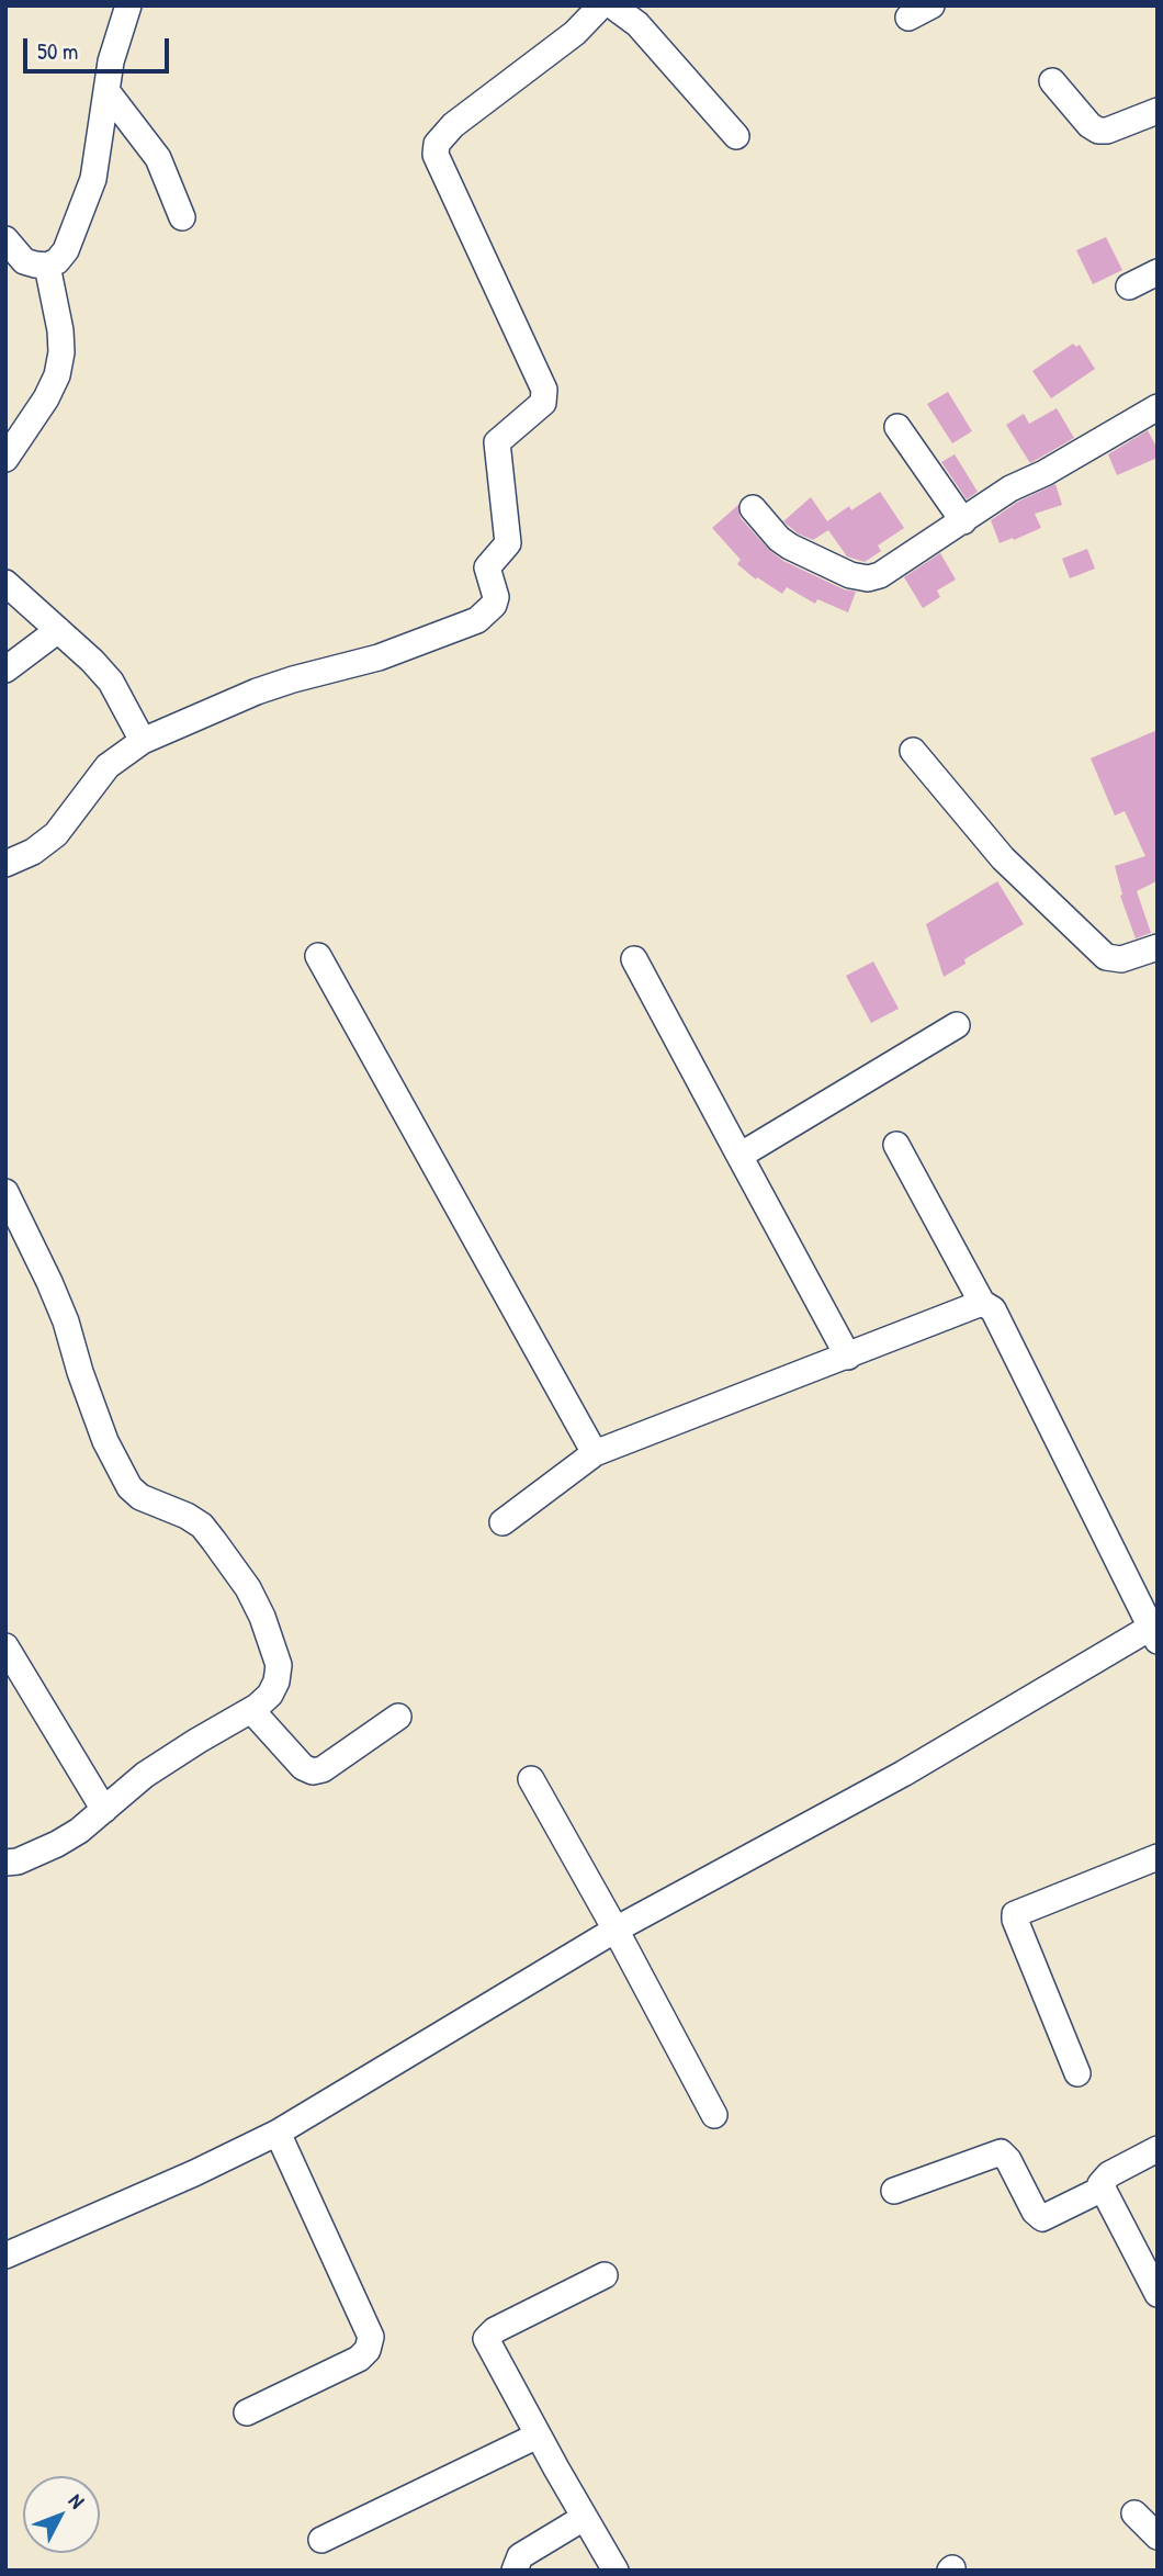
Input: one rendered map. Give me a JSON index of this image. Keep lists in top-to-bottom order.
{
  "scale_bar": "50 m",
  "north": "top right"
}
